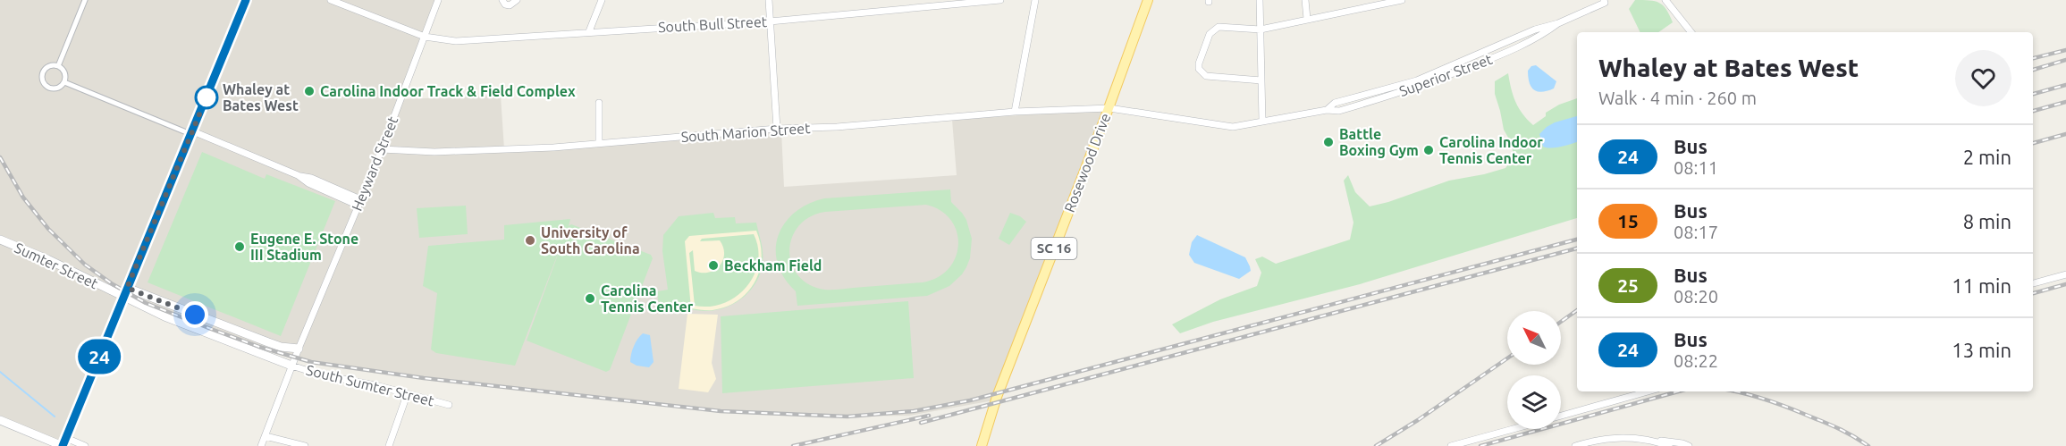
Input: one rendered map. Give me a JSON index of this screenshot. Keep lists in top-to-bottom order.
{
  "streets": {
    "main road": ["Rosewood Drive", "SC 16"],
    "street": [
      "South Bull Street",
      "Superior Street",
      "South Marion Street",
      "Heyward Street",
      "Sumter Street",
      "South Sumter Street"
    ]
  },
  "crossings": [
    ["South Bull Street", "Heyward Street"],
    ["Superior Street", "South Marion Street"],
    ["Superior Street", "Rosewood Drive"],
    ["South Marion Street", "Rosewood Drive"],
    ["South Marion Street", "Heyward Street"],
    ["Heyward Street", "Sumter Street"],
    ["Heyward Street", "South Sumter Street"],
    ["Sumter Street", "South Sumter Street"]
  ],
  "places": [
    "Carolina Indoor Track & Field Complex",
    "Whaley at Bates West",
    "Battle Boxing Gym",
    "Carolina Indoor Tennis Center",
    "University of South Carolina",
    "Eugene E. Stone III Stadium",
    "Beckham Field",
    "Carolina Tennis Center"
  ],
  "lines": ["bus line 24"],
  "north": "top left",
  "page": {
    "on_map": "24",
    "heading": ["Whaley at Bates West", "Walk · 4 min · 260 m"],
    "list": [
      {
        "mark": "24",
        "name": "Bus",
        "note": "08:11",
        "value": "2 min"
      },
      {
        "mark": "15",
        "name": "Bus",
        "note": "08:17",
        "value": "8 min"
      },
      {
        "mark": "25",
        "name": "Bus",
        "note": "08:20",
        "value": "11 min"
      },
      {
        "mark": "24",
        "name": "Bus",
        "note": "08:22",
        "value": "13 min"
      }
    ]
  }
}
